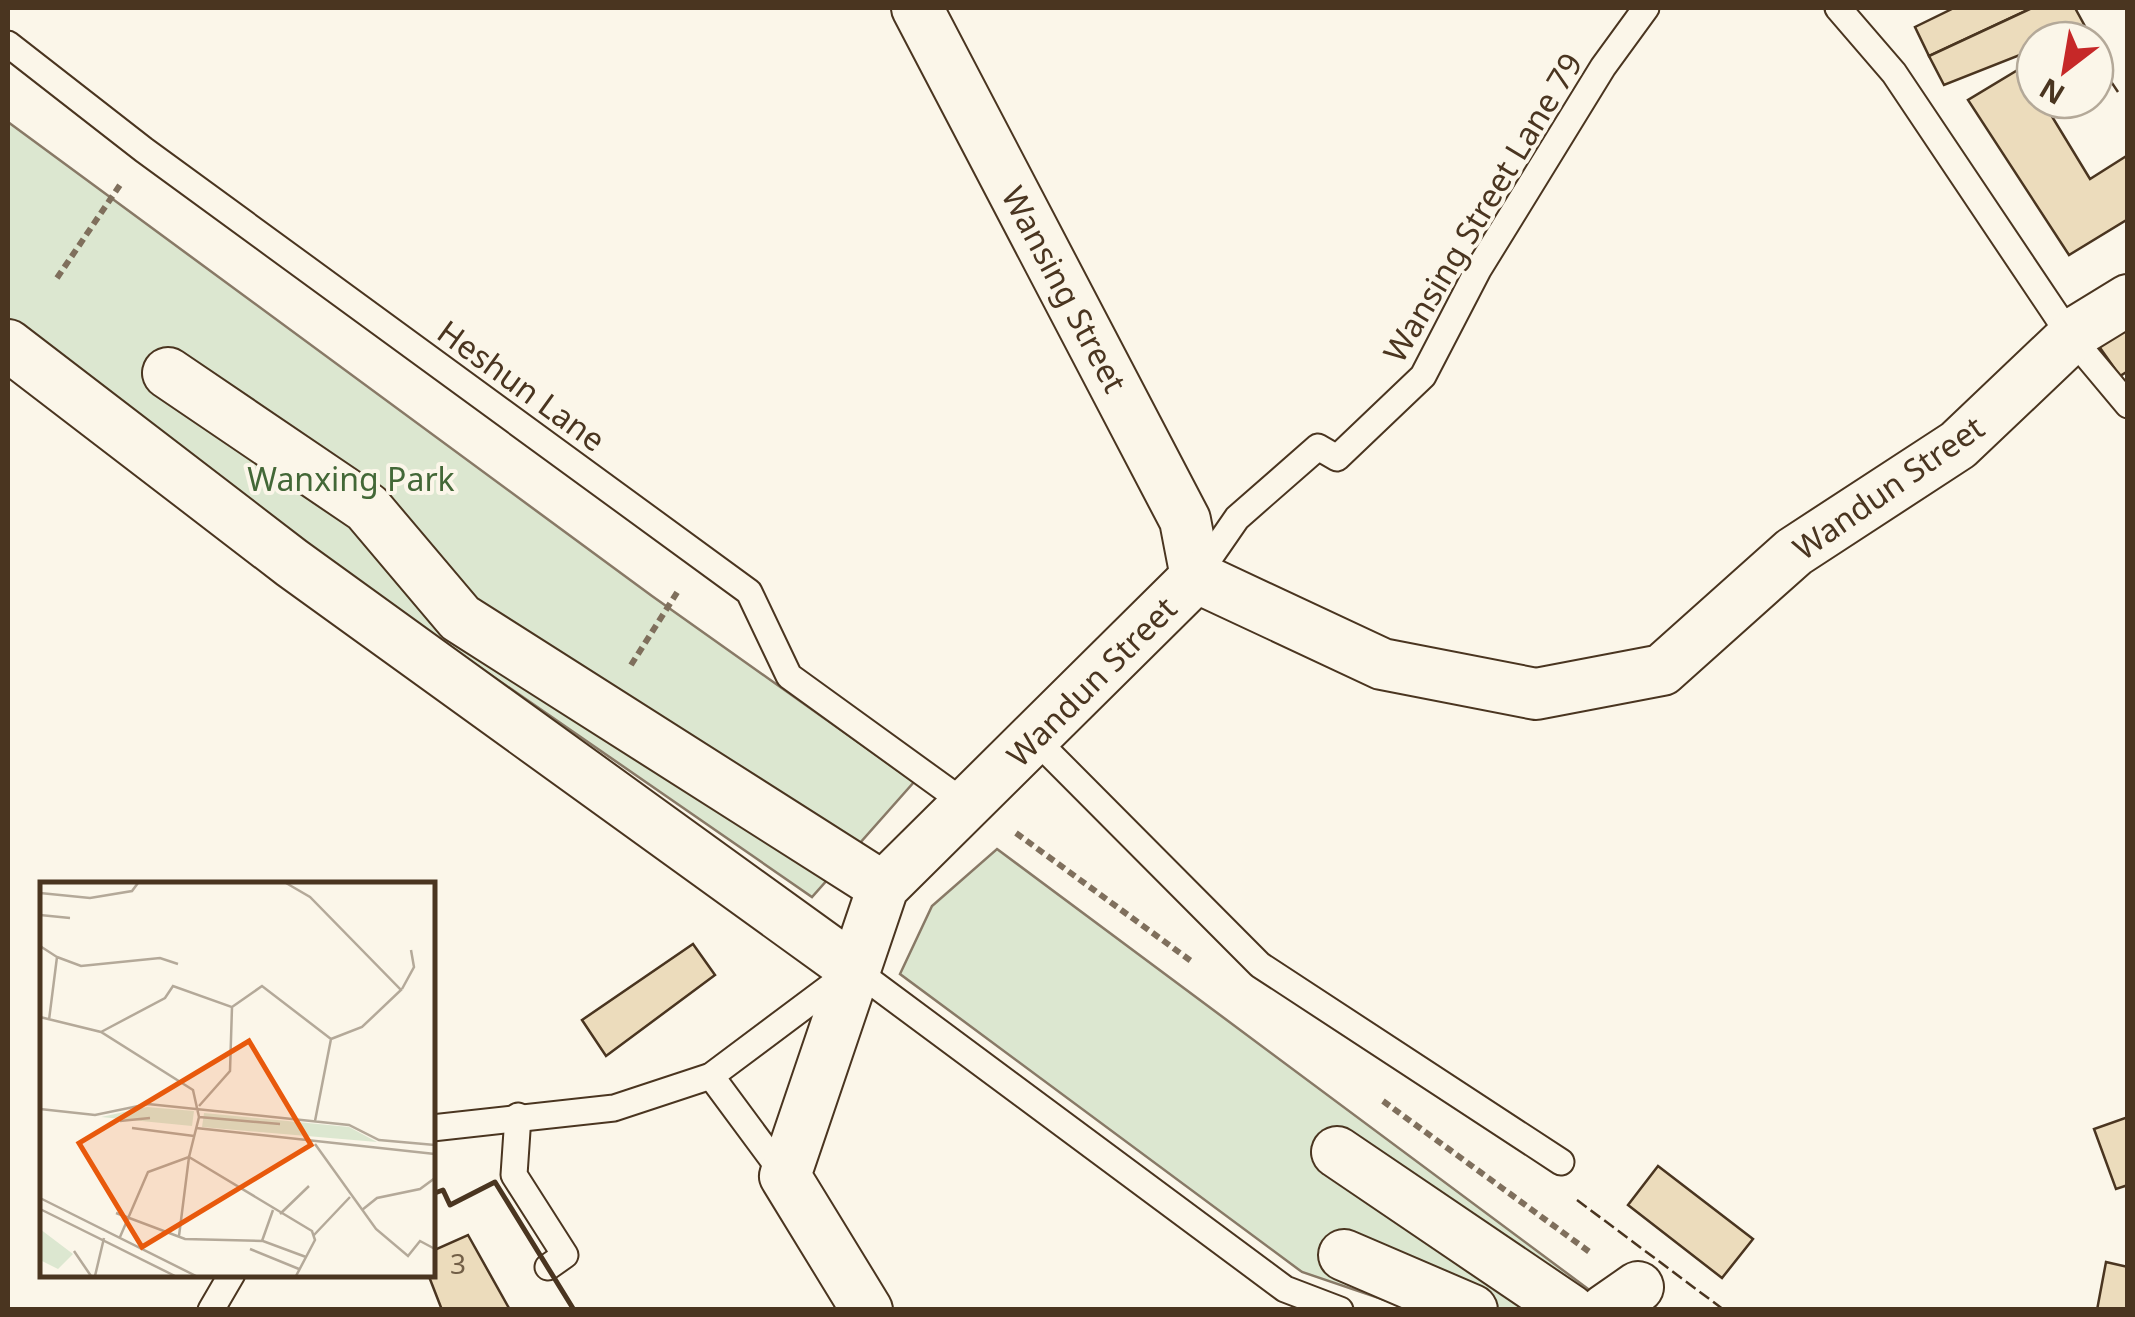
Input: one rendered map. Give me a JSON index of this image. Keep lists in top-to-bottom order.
{
  "streets": {
    "street": ["Wansing Street", "Wandun Street"],
    "lane": ["Wansing Street Lane 79", "Heshun Lane"]
  },
  "crossings": [
    ["Wansing Street Lane 79", "Wansing Street"],
    ["Wansing Street Lane 79", "Wandun Street"],
    ["Wansing Street", "Wandun Street"],
    ["Heshun Lane", "Wandun Street"]
  ],
  "parks": ["Wanxing Park"],
  "house_numbers": ["3"],
  "north": "bottom left"
}
